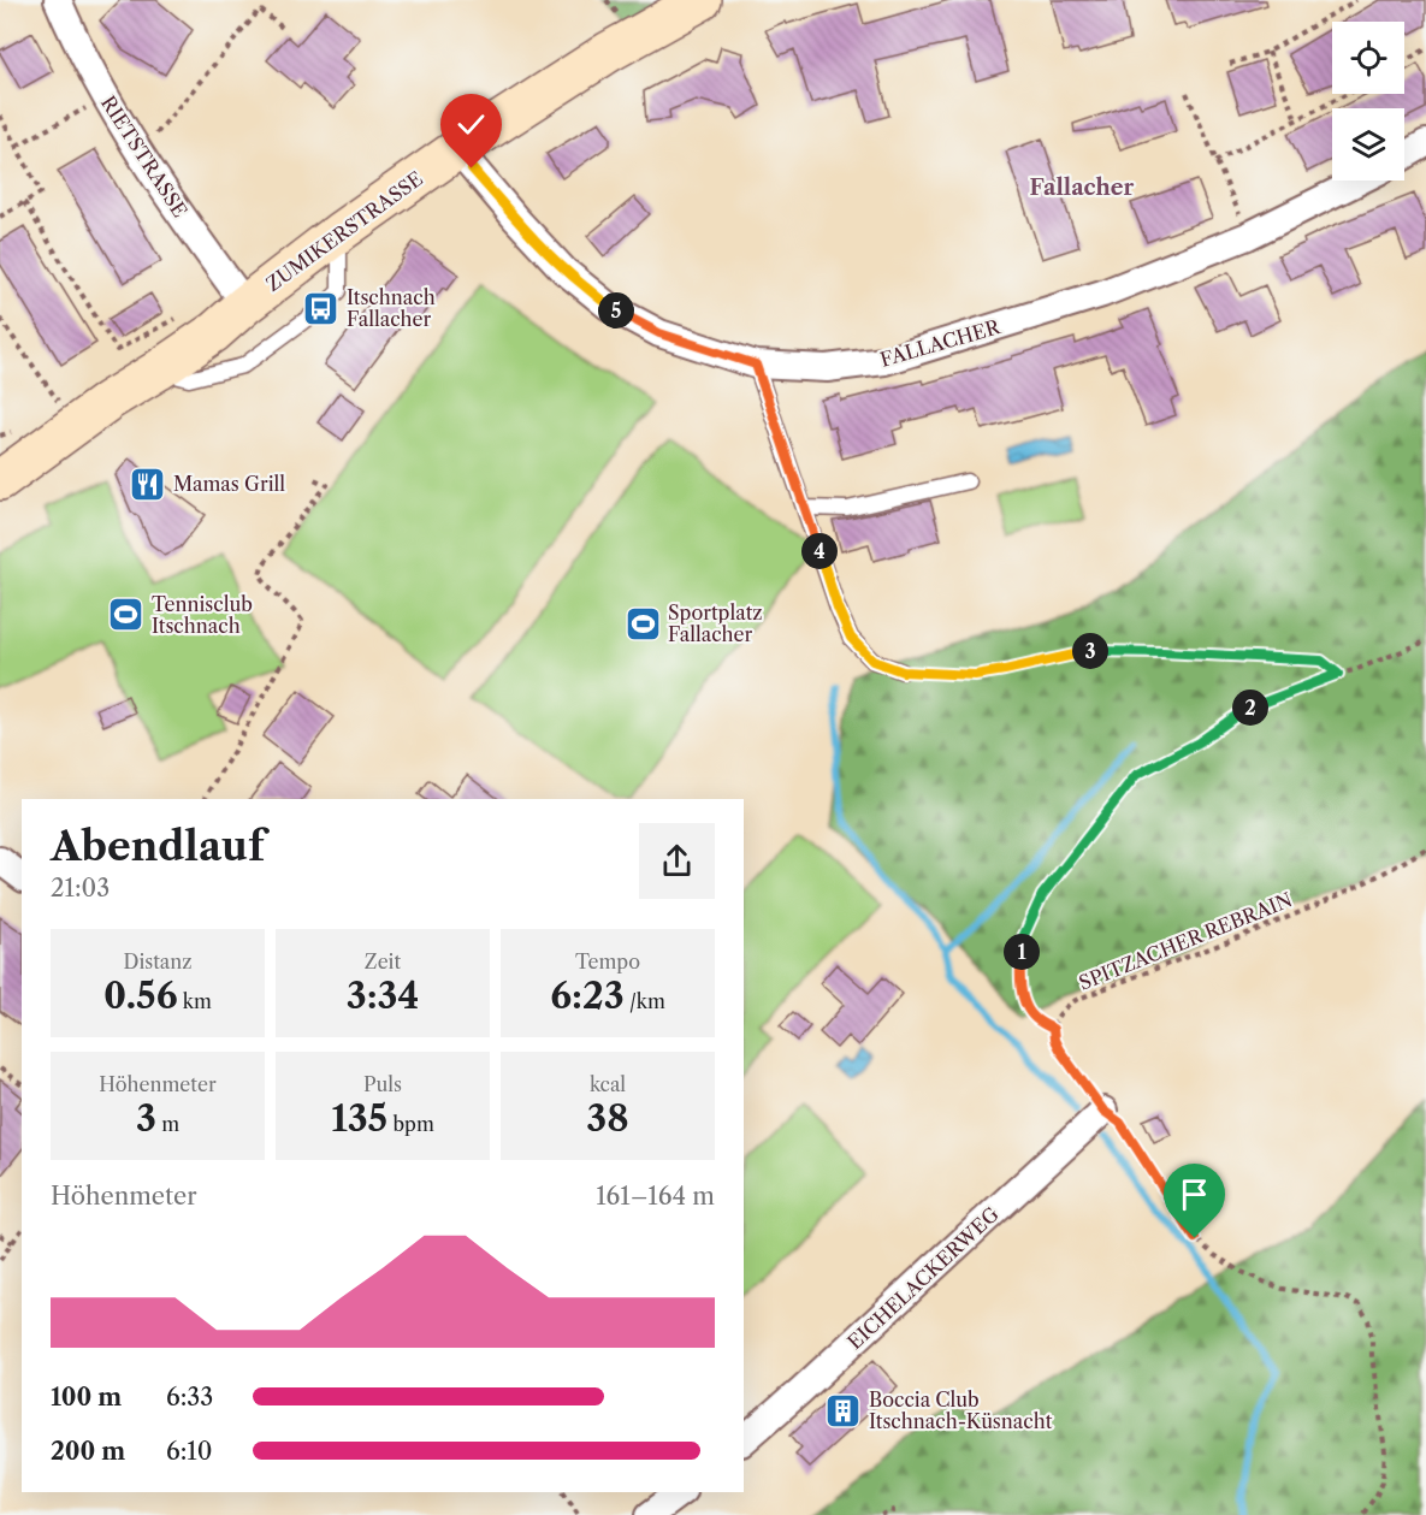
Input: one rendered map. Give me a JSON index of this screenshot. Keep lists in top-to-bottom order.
{
  "streets": {
    "main road": ["ZUMIKERSTRASSE"],
    "street": ["RIETSTRASSE", "FALLACHER", "EICHELACKERWEG"],
    "path": ["SPITZACHER REBRAIN"]
  },
  "crossings": [
    ["RIETSTRASSE", "ZUMIKERSTRASSE"],
    ["ZUMIKERSTRASSE", "FALLACHER"]
  ],
  "districts": ["Fallacher"],
  "places": {
    "bus stop": ["Itschnach Fallacher"],
    "restaurant": ["Mamas Grill"],
    "sports": ["Tennisclub Itschnach", "Sportplatz Fallacher"],
    "building": ["Boccia Club Itschnach-Küsnacht"]
  },
  "page": {
    "pins": [
      "5",
      "4",
      "3",
      "2",
      "1"
    ],
    "heading": ["Abendlauf", "21:03"],
    "stats": [
      ["Distanz", "0.56 km"],
      ["Zeit", "3:34"],
      ["Tempo", "6:23 /km"],
      ["Höhenmeter", "3 m"],
      ["Puls", "135 bpm"],
      ["kcal", "38"]
    ],
    "chart": ["Höhenmeter", "161–164 m"],
    "list": [
      {
        "name": "100 m",
        "note": "6:33"
      },
      {
        "name": "200 m",
        "note": "6:10"
      }
    ]
  }
}
